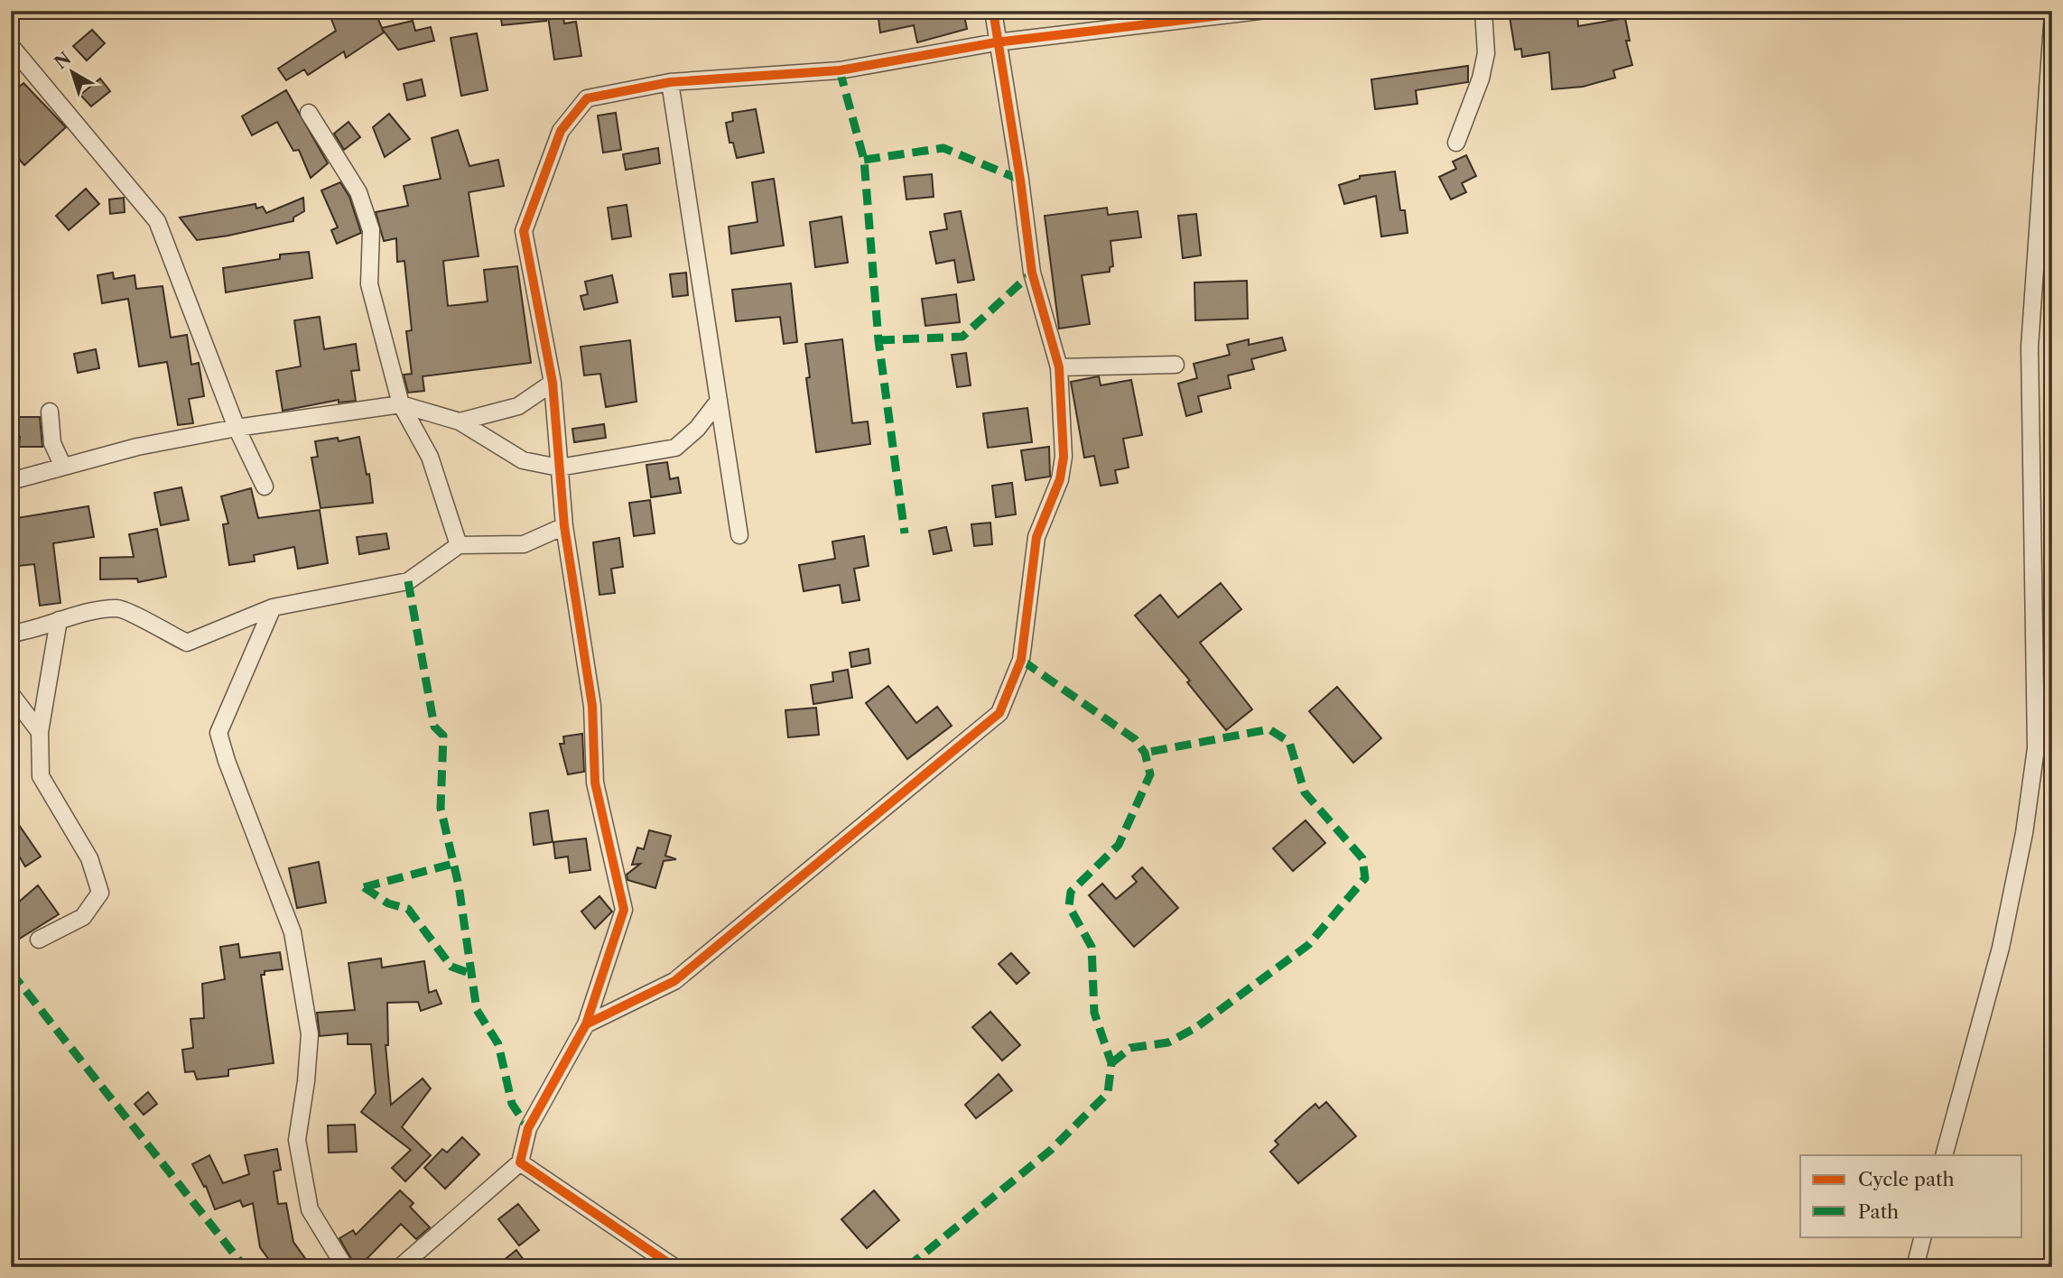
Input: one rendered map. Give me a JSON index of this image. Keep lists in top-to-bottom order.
{
  "legend": ["Cycle path", "Path"],
  "north": "top left"
}
